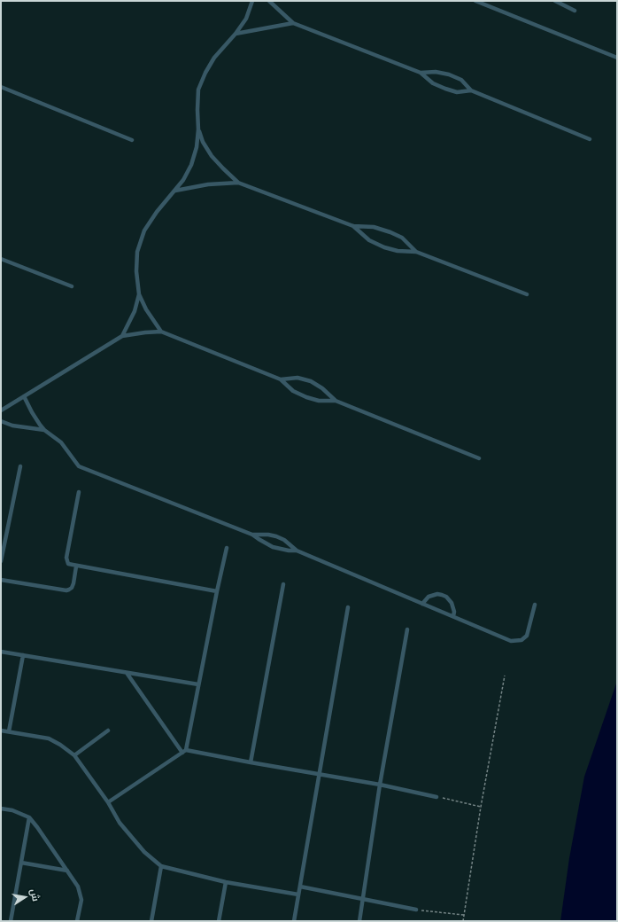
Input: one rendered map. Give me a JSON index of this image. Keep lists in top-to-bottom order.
{
  "north": "right"
}
